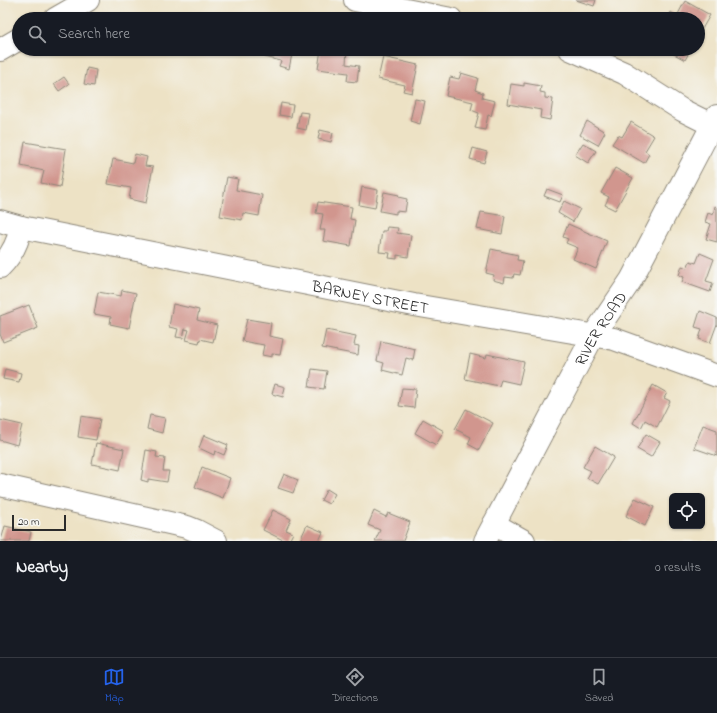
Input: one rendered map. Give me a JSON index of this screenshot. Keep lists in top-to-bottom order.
{
  "streets": {
    "main road": ["BARNEY STREET", "RIVER ROAD"]
  },
  "crossings": [
    ["BARNEY STREET", "RIVER ROAD"]
  ],
  "scale_bar": "20 m",
  "page": {
    "search": "Search here",
    "scale": "20 m",
    "heading": ["Nearby", "0 results"],
    "nav": ["Map", "Directions", "Saved"]
  }
}
